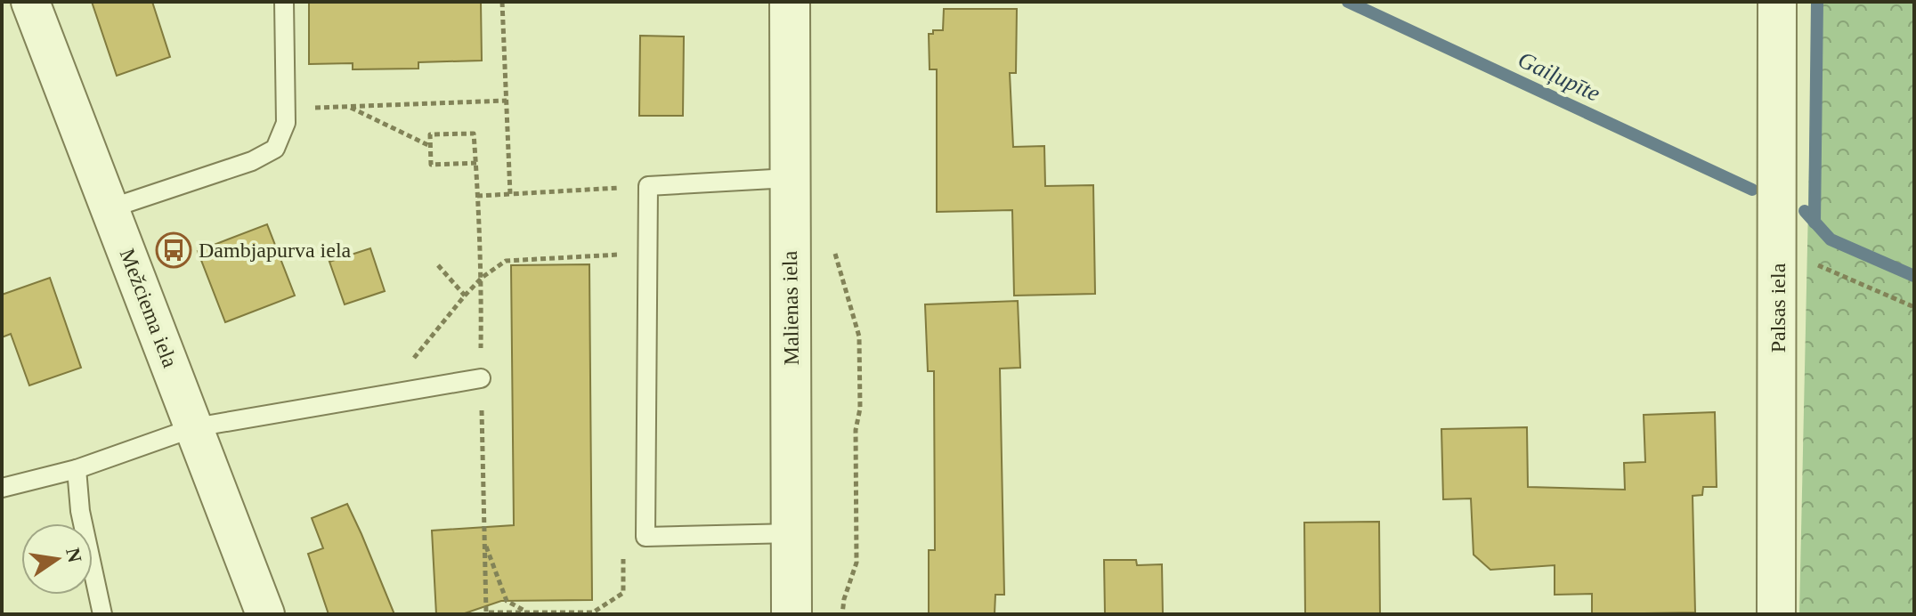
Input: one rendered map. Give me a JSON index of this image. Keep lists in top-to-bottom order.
{
  "streets": {
    "street": ["Mežciema iela", "Malienas iela", "Palsas iela"]
  },
  "water": ["Gaiļupīte"],
  "places": {
    "bus stop": ["Dambjapurva iela"]
  },
  "north": "right"
}
